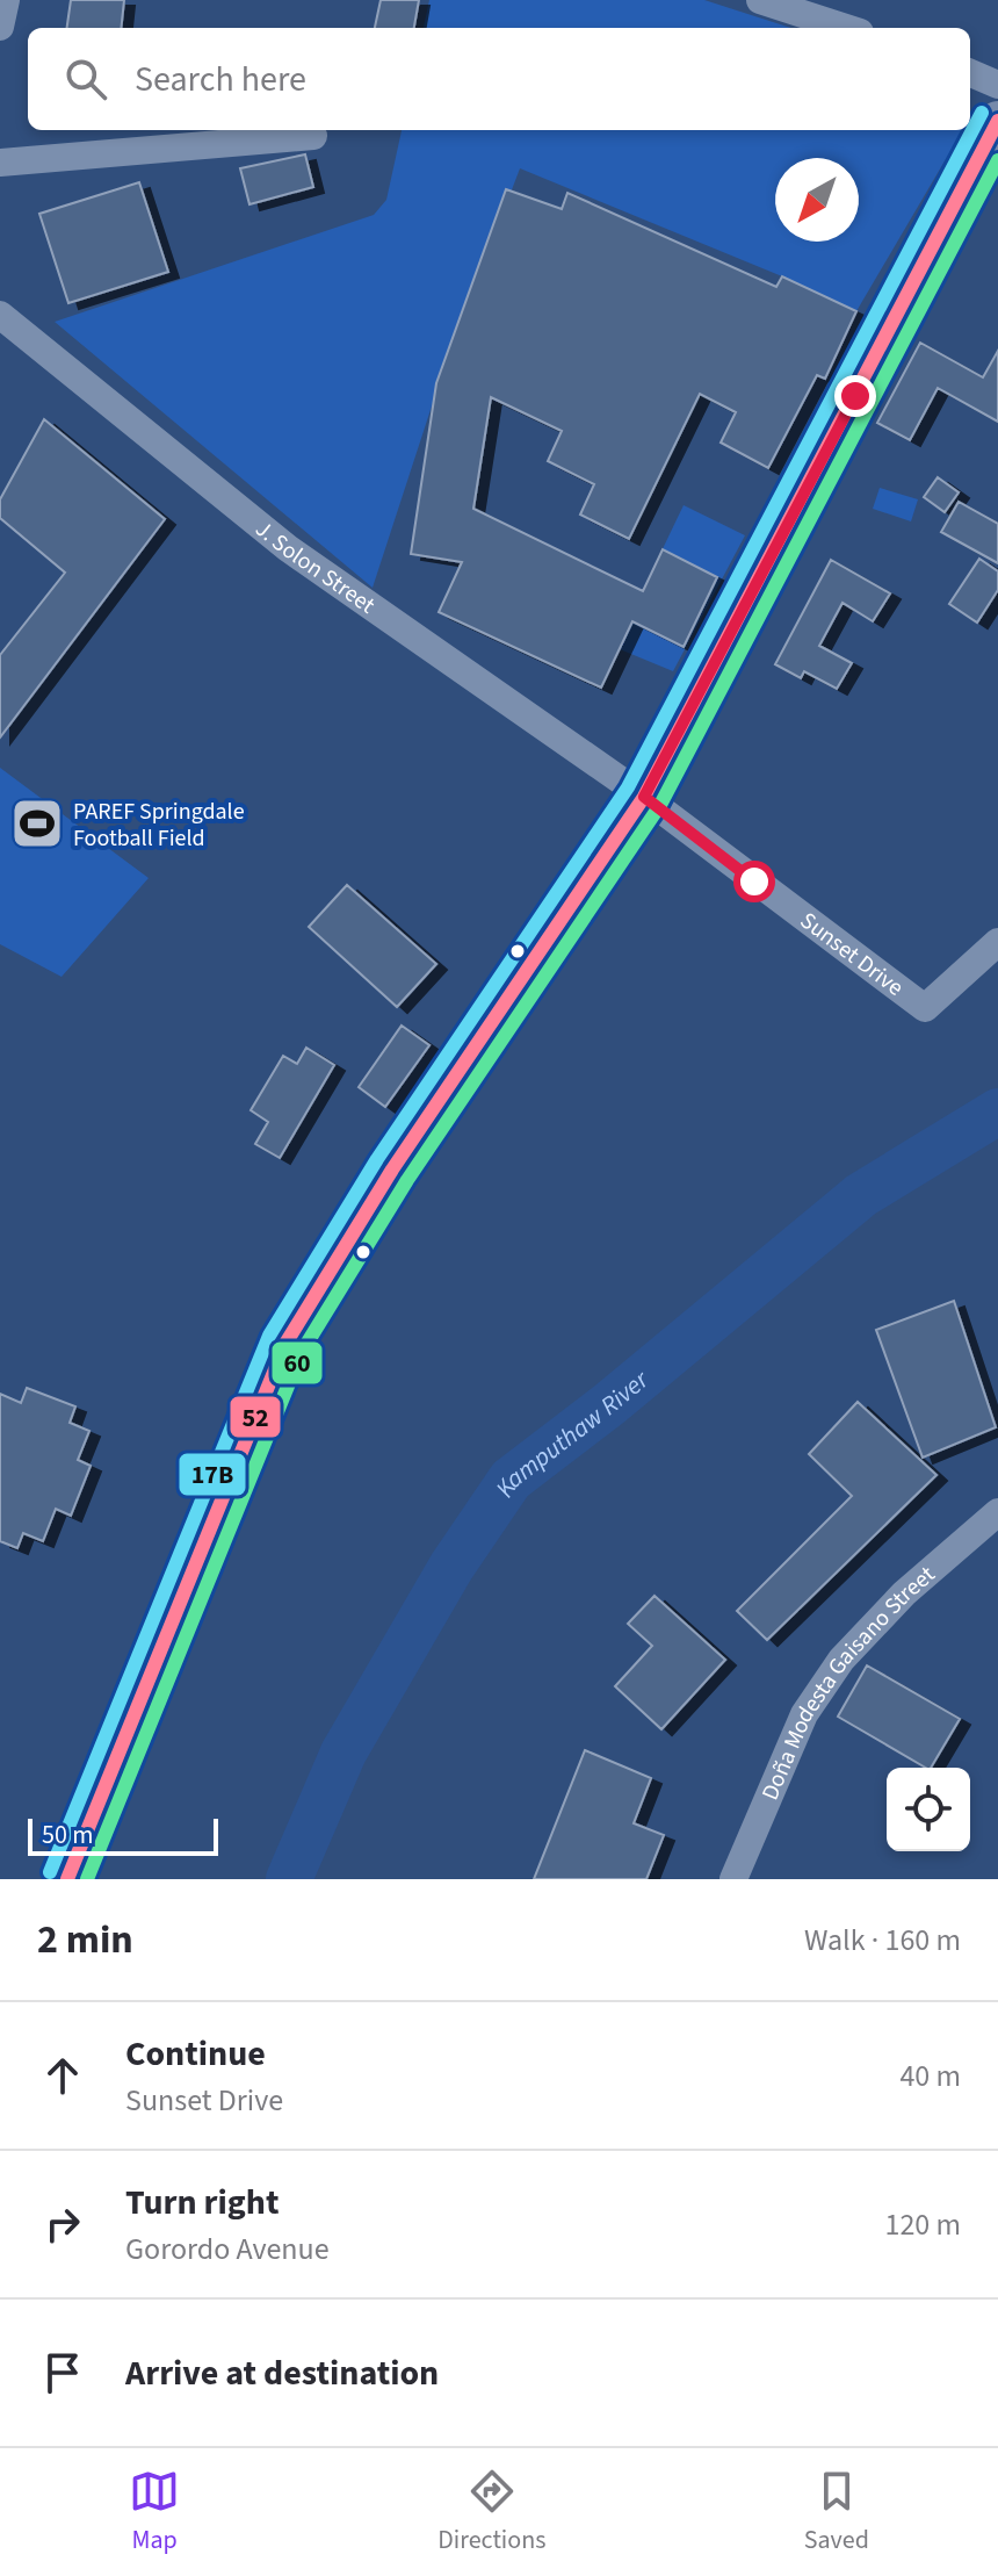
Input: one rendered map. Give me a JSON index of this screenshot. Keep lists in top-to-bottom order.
{
  "streets": {
    "street": ["J. Solon Street", "Sunset Drive", "Doña Modesta Gaisano Street"]
  },
  "crossings": [
    ["J. Solon Street", "Sunset Drive"]
  ],
  "water": ["Kamputhaw River"],
  "places": {
    "sports": ["PAREF Springdale Football Field"]
  },
  "lines": ["transit line 17B", "transit line 52", "transit line 60"],
  "scale_bar": "50 m",
  "north": "bottom left",
  "page": {
    "search": "Search here",
    "scale": "50 m",
    "heading": ["2 min", "Walk · 160 m"],
    "list": [
      ["Continue", "Sunset Drive", "40 m"],
      ["Turn right", "Gorordo Avenue", "120 m"],
      "Arrive at destination"
    ],
    "nav": ["Map", "Directions", "Saved"]
  }
}
